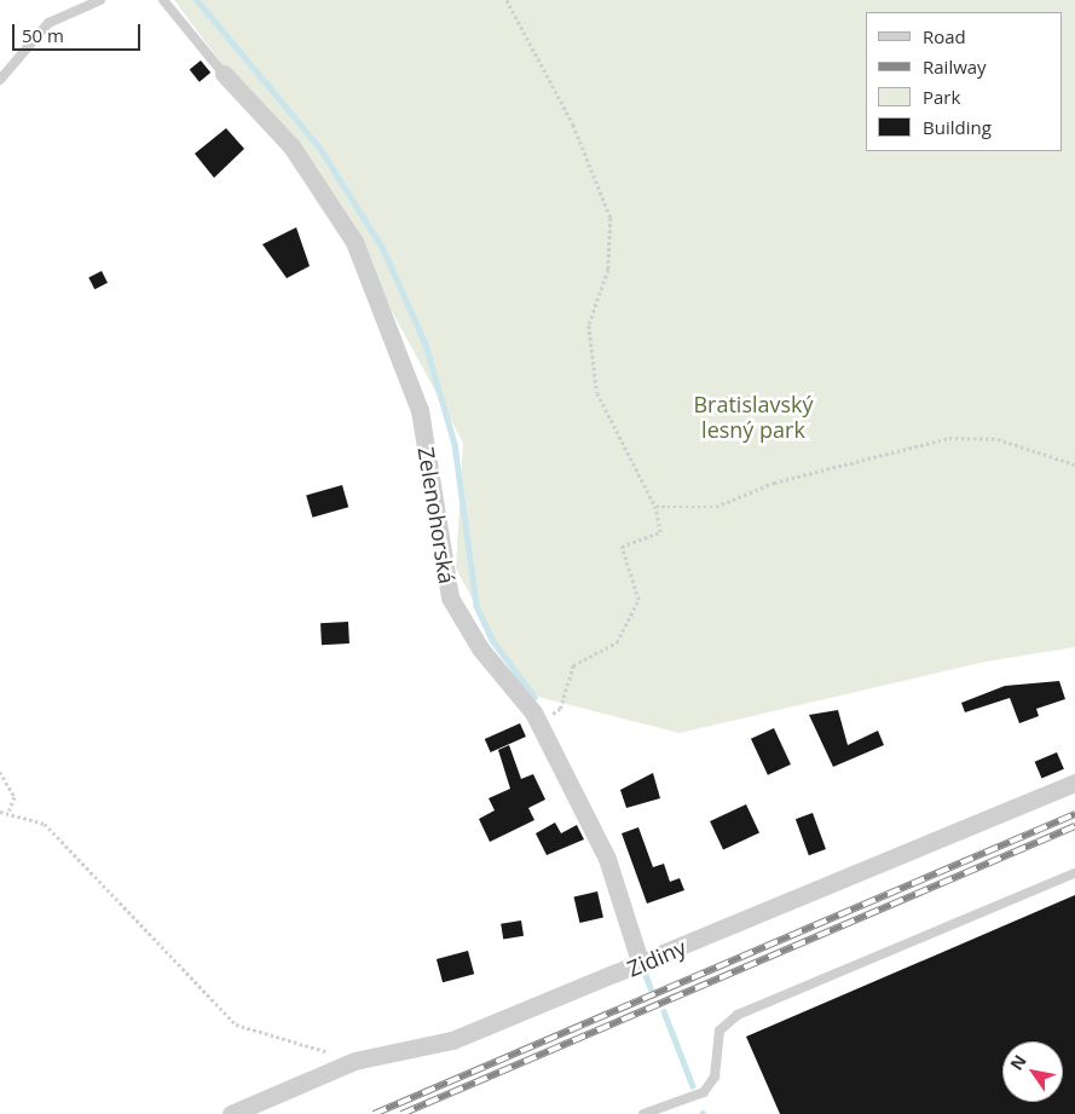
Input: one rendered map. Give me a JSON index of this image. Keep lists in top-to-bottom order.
{
  "streets": {
    "street": ["Zelenohorská", "Zidiny"]
  },
  "crossings": [
    ["Zelenohorská", "Zidiny"]
  ],
  "parks": ["Bratislavský lesný park"],
  "legend": [
    "Road",
    "Railway",
    "Park",
    "Building"
  ],
  "scale_bar": "50 m",
  "north": "top left"
}
